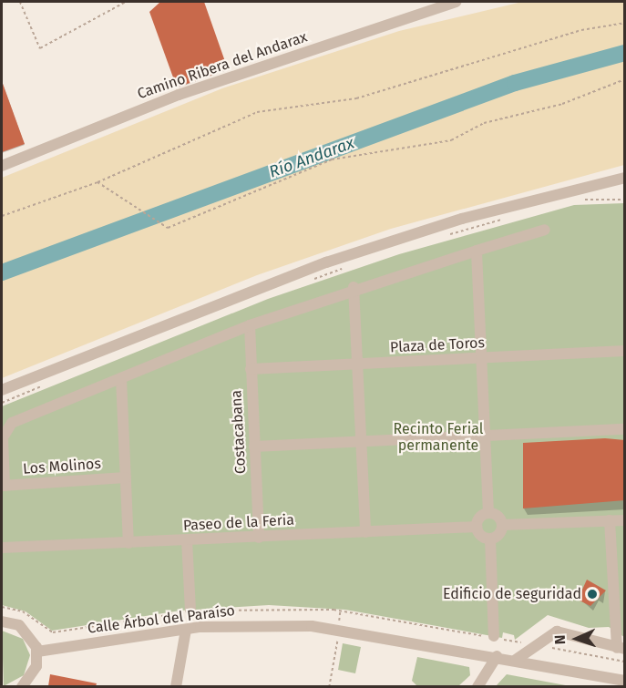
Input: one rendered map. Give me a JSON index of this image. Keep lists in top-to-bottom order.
{
  "streets": {
    "street": [
      "Camino Ribera del Andarax",
      "Plaza de Toros",
      "Costacabana",
      "Los Molinos",
      "Paseo de la Feria",
      "Calle Árbol del Paraíso"
    ]
  },
  "crossings": [
    ["Plaza de Toros", "Costacabana"],
    ["Costacabana", "Paseo de la Feria"]
  ],
  "water": ["Río Andarax"],
  "parks": ["Recinto Ferial permanente"],
  "places": ["Edificio de seguridad"],
  "north": "left"
}
